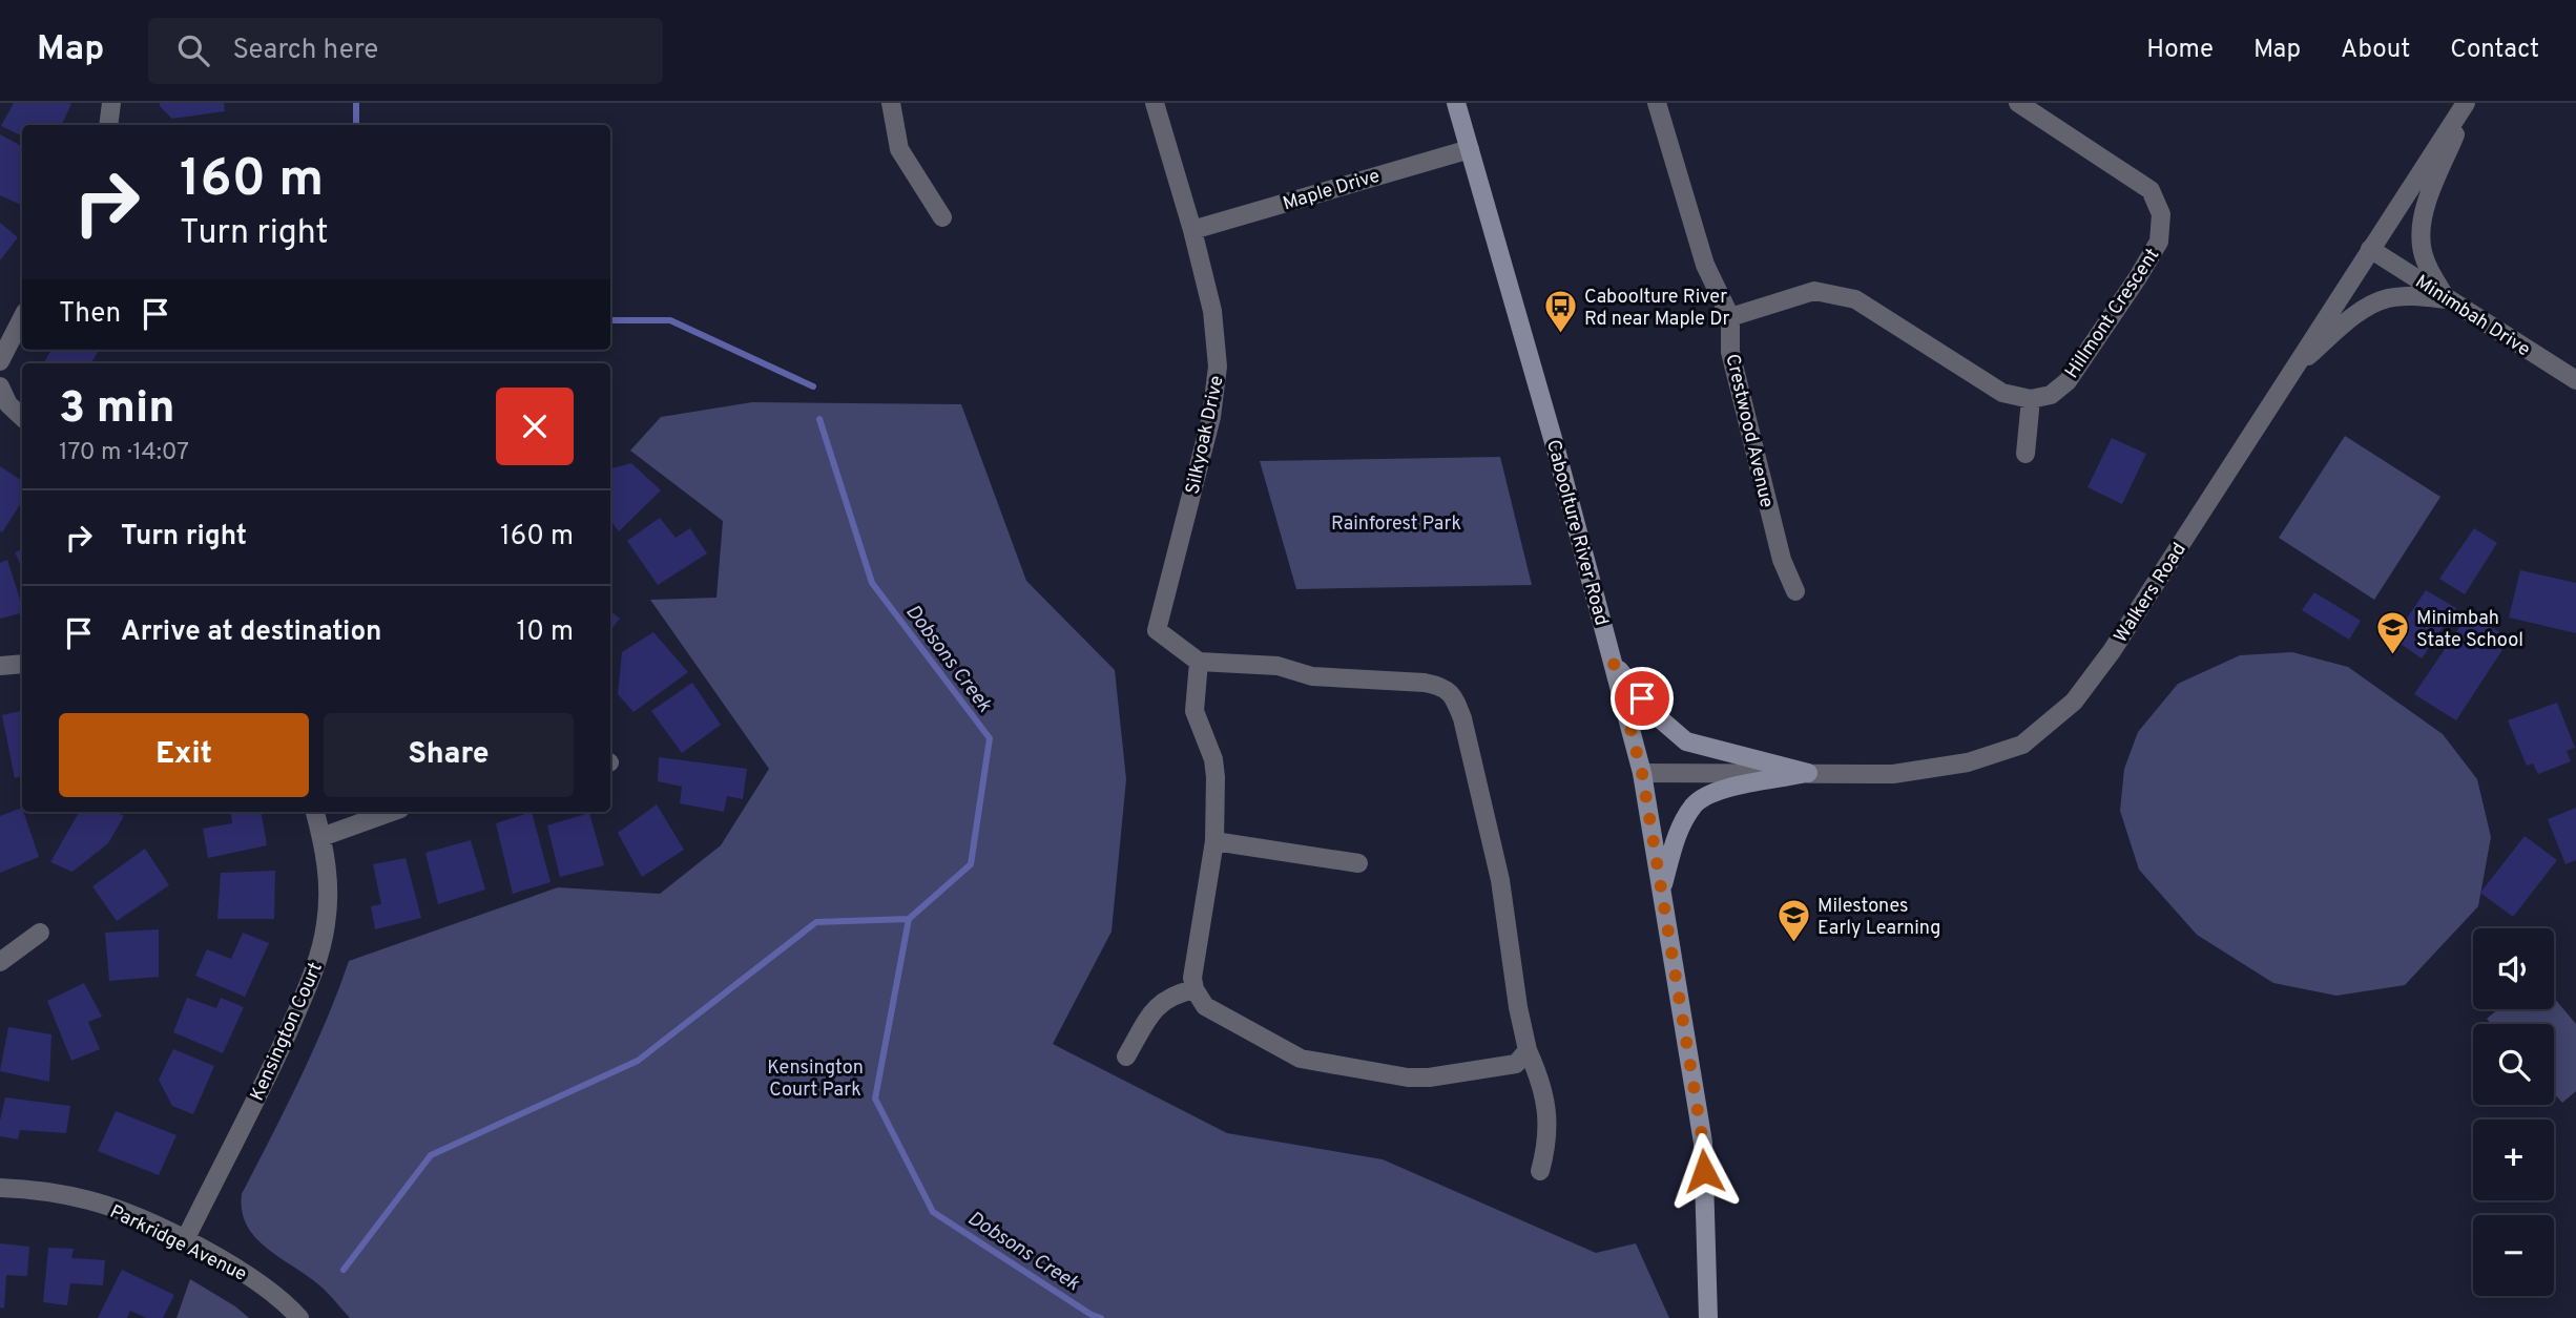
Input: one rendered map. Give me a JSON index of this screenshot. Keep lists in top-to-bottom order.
{
  "streets": {
    "main road": ["Caboolture River Road"],
    "street": [
      "Maple Drive",
      "Hillmont Crescent",
      "Minimbah Drive",
      "Crestwood Avenue",
      "Silkyoak Drive",
      "Walkers Road",
      "Kensington Court",
      "Parkridge Avenue"
    ]
  },
  "crossings": [
    ["Maple Drive", "Silkyoak Drive"],
    ["Maple Drive", "Caboolture River Road"],
    ["Minimbah Drive", "Walkers Road"],
    ["Caboolture River Road", "Walkers Road"],
    ["Kensington Court", "Parkridge Avenue"]
  ],
  "water": ["Dobsons Creek"],
  "parks": ["Rainforest Park", "Kensington Court Park"],
  "places": {
    "bus stop": ["Caboolture River Rd near Maple Dr"],
    "school or university": ["Minimbah State School", "Milestones Early Learning"]
  },
  "page": {
    "header": "Map",
    "search": "Search here",
    "nav": [
      "Home",
      "Map",
      "About",
      "Contact"
    ],
    "turn": ["160 m", "Turn right"],
    "then": "Then",
    "heading": ["3 min", "170 m · 14:07"],
    "list": [
      {
        "name": "Turn right",
        "value": "160 m"
      },
      {
        "name": "Arrive at destination",
        "value": "10 m"
      }
    ],
    "buttons": ["Exit", "Share"],
    "map_buttons": ["+", "−"]
  }
}
